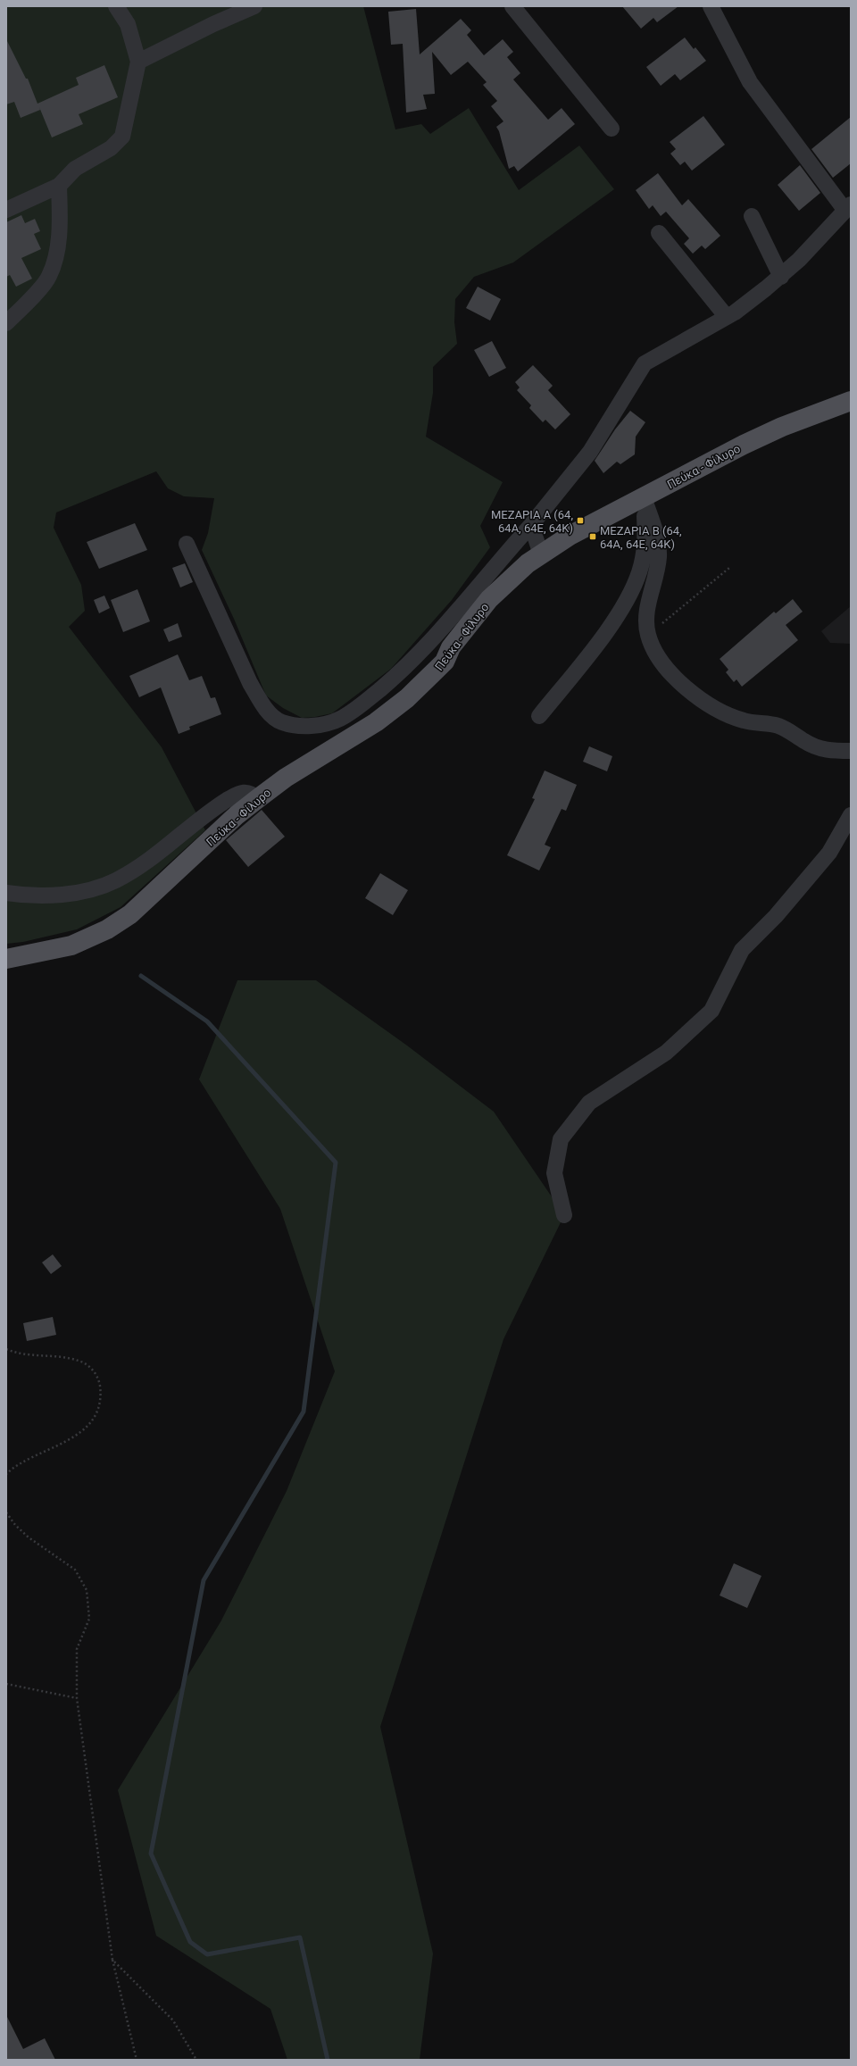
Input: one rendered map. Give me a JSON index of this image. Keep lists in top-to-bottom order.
{
  "streets": {
    "main road": ["Πεύκα - Φίλυρο"]
  },
  "places": {
    "transit": ["ΜΕΖΑΡΙΑ A (64, 64Α, 64Ε, 64Κ)", "ΜΕΖΑΡΙΑ B (64, 64Α, 64Ε, 64Κ)"]
  }
}
